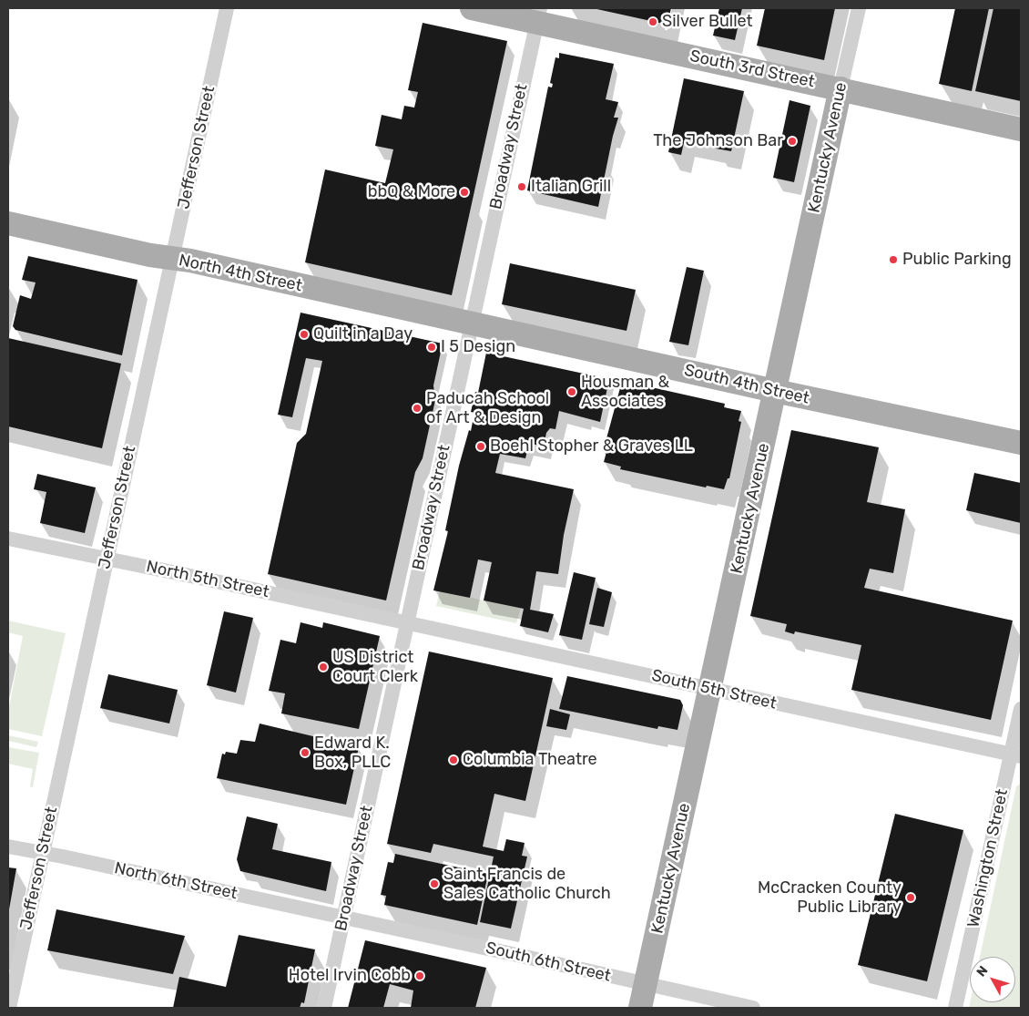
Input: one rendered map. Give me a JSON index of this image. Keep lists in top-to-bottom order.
{
  "streets": {
    "main road": [
      "South 3rd Street",
      "Kentucky Avenue",
      "North 4th Street",
      "South 4th Street"
    ],
    "street": [
      "Broadway Street",
      "Jefferson Street",
      "North 5th Street",
      "South 5th Street",
      "Washington Street",
      "North 6th Street",
      "South 6th Street"
    ]
  },
  "crossings": [
    ["South 3rd Street", "Broadway Street"],
    ["South 3rd Street", "Kentucky Avenue"],
    ["Broadway Street", "North 4th Street"],
    ["Broadway Street", "South 4th Street"],
    ["Broadway Street", "North 5th Street"],
    ["Broadway Street", "South 5th Street"],
    ["Broadway Street", "North 6th Street"],
    ["Broadway Street", "South 6th Street"],
    ["Jefferson Street", "North 4th Street"],
    ["Jefferson Street", "North 5th Street"],
    ["Jefferson Street", "North 6th Street"],
    ["Kentucky Avenue", "South 4th Street"],
    ["Kentucky Avenue", "South 5th Street"],
    ["Kentucky Avenue", "South 6th Street"],
    ["North 4th Street", "South 4th Street"],
    ["North 5th Street", "South 5th Street"],
    ["South 5th Street", "Washington Street"],
    ["North 6th Street", "South 6th Street"]
  ],
  "places": [
    "Silver Bullet",
    "The Johnson Bar",
    "Italian Grill",
    "bbQ & More",
    "Public Parking",
    "Quilt in a Day",
    "I 5 Design",
    "Housman & Associates",
    "Paducah School of Art & Design",
    "Boehl Stopher & Graves LL",
    "US District Court Clerk",
    "Edward K. Box, PLLC",
    "Columbia Theatre",
    "Saint Francis de Sales Catholic Church",
    "McCracken County Public Library",
    "Hotel Irvin Cobb"
  ],
  "north": "top left"
}
